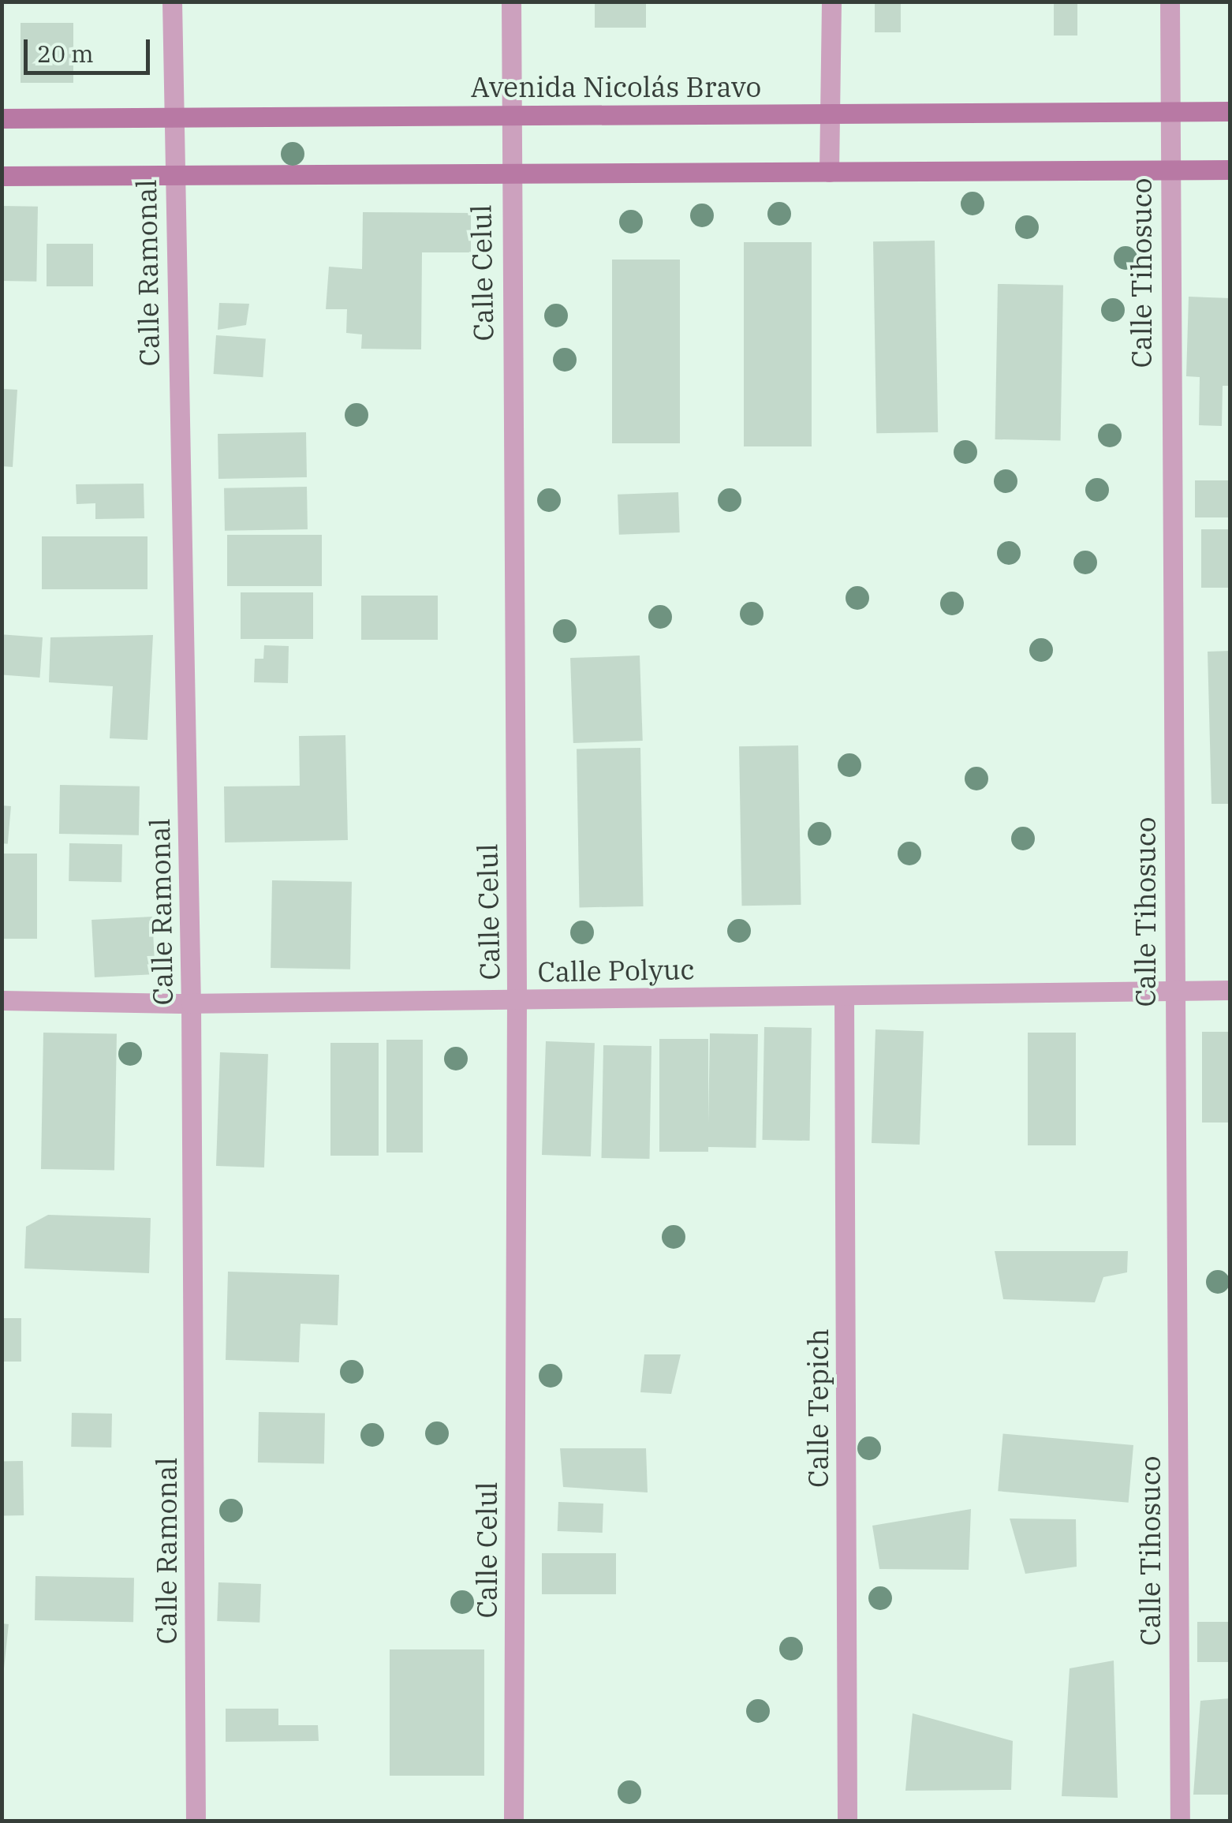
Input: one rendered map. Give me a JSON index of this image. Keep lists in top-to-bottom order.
{
  "streets": {
    "main road": ["Avenida Nicolás Bravo"],
    "street": [
      "Calle Ramonal",
      "Calle Celul",
      "Calle Tihosuco",
      "Calle Polyuc",
      "Calle Tepich"
    ]
  },
  "crossings": [
    ["Avenida Nicolás Bravo", "Calle Ramonal"],
    ["Avenida Nicolás Bravo", "Calle Celul"],
    ["Avenida Nicolás Bravo", "Calle Tihosuco"],
    ["Calle Ramonal", "Calle Polyuc"],
    ["Calle Celul", "Calle Polyuc"],
    ["Calle Tihosuco", "Calle Polyuc"],
    ["Calle Polyuc", "Calle Tepich"]
  ],
  "scale_bar": "20 m"
}
